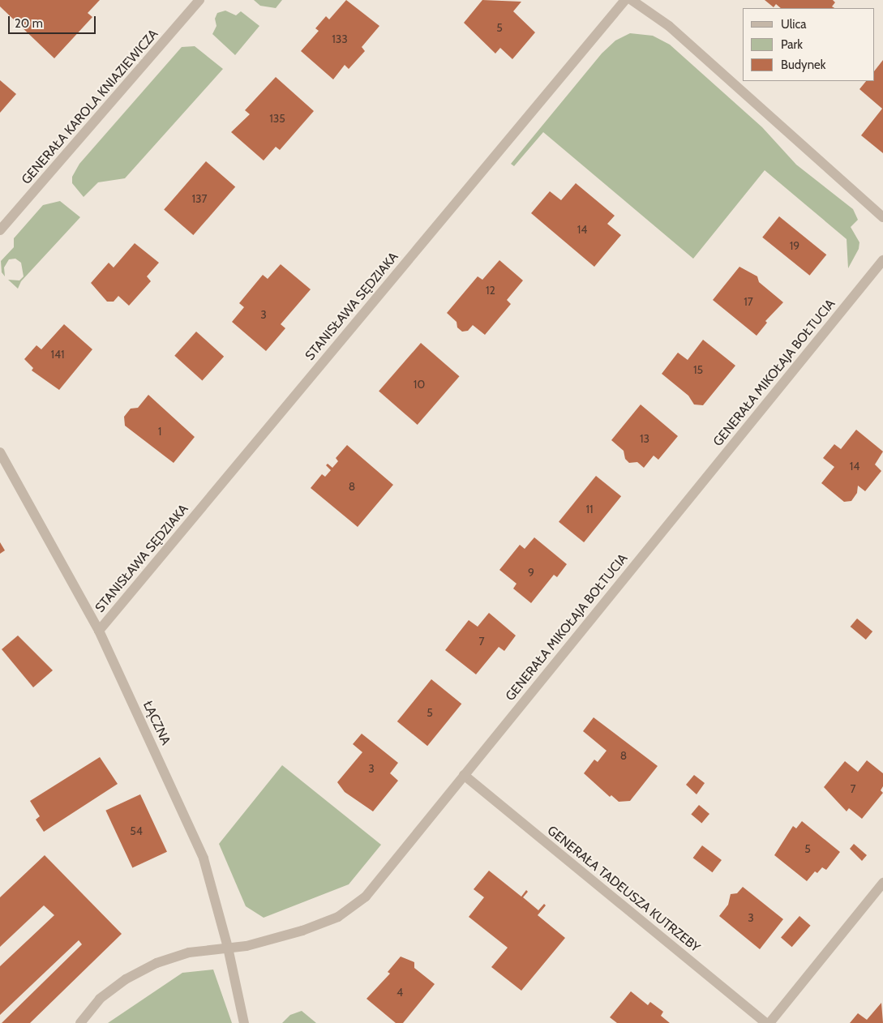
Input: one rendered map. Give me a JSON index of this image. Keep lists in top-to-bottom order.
{
  "streets": {
    "street": [
      "GENERAŁA KAROLA KNIAZIEWICZA",
      "STANISŁAWA SĘDZIAKA",
      "GENERAŁA MIKOŁAJA BOŁTUCIA",
      "ŁĄCZNA",
      "GENERAŁA TADEUSZA KUTRZEBY"
    ]
  },
  "crossings": [
    ["STANISŁAWA SĘDZIAKA", "ŁĄCZNA"],
    ["GENERAŁA MIKOŁAJA BOŁTUCIA", "ŁĄCZNA"],
    ["GENERAŁA MIKOŁAJA BOŁTUCIA", "GENERAŁA TADEUSZA KUTRZEBY"]
  ],
  "house_numbers": [
    "5",
    "133",
    "135",
    "137",
    "14",
    "19",
    "12",
    "17",
    "3",
    "141",
    "15",
    "10",
    "1",
    "13",
    "14",
    "8",
    "11",
    "9",
    "7",
    "5",
    "8",
    "3",
    "7",
    "54",
    "5",
    "3",
    "4"
  ],
  "legend": ["Ulica", "Park", "Budynek"],
  "scale_bar": "20 m"
}
